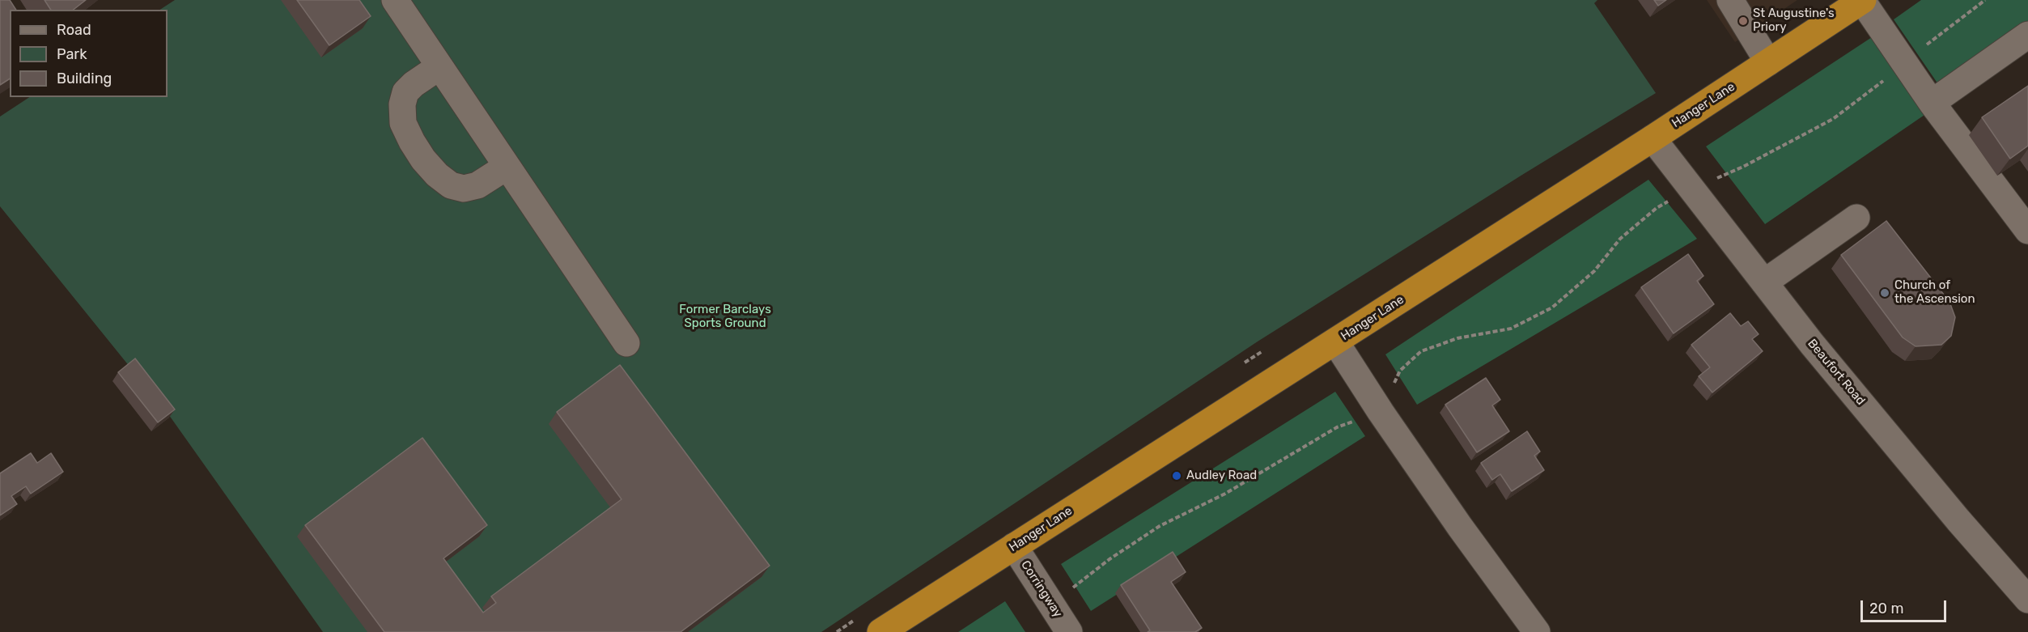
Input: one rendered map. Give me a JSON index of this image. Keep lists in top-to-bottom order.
{
  "streets": {
    "highway": ["Hanger Lane"],
    "street": ["Beaufort Road", "Corringway"]
  },
  "crossings": [
    ["Hanger Lane", "Beaufort Road"],
    ["Hanger Lane", "Corringway"]
  ],
  "parks": ["Former Barclays Sports Ground"],
  "places": ["St Augustine's Priory", "Church of the Ascension", "Audley Road"],
  "legend": ["Road", "Park", "Building"],
  "scale_bar": "20 m"
}
